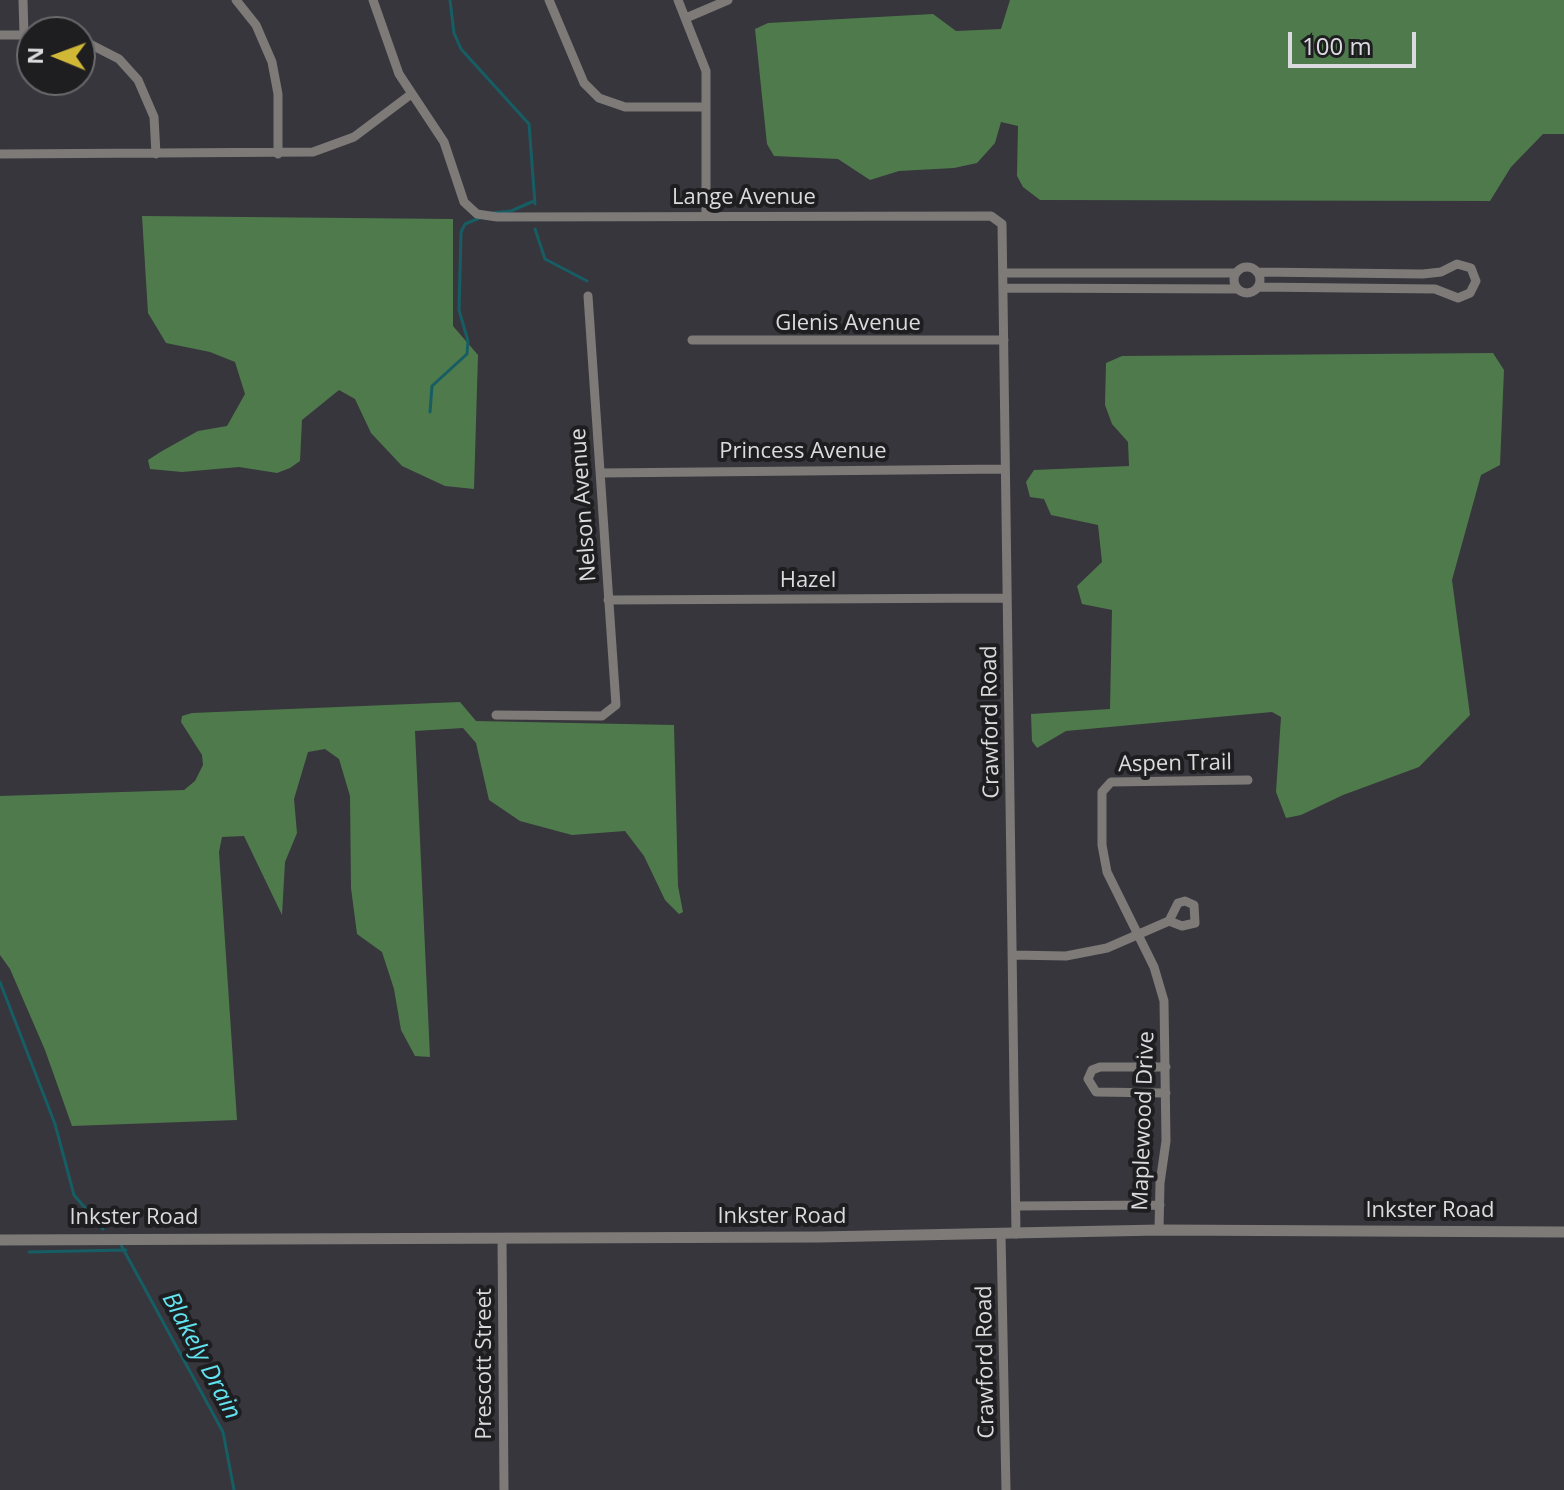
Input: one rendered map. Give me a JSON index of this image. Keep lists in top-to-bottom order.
{
  "streets": {
    "street": [
      "Lange Avenue",
      "Glenis Avenue",
      "Princess Avenue",
      "Nelson Avenue",
      "Hazel",
      "Crawford Road",
      "Aspen Trail",
      "Maplewood Drive",
      "Inkster Road",
      "Prescott Street"
    ]
  },
  "crossings": [
    ["Lange Avenue", "Crawford Road"],
    ["Glenis Avenue", "Crawford Road"],
    ["Princess Avenue", "Nelson Avenue"],
    ["Princess Avenue", "Crawford Road"],
    ["Nelson Avenue", "Hazel"],
    ["Hazel", "Crawford Road"],
    ["Crawford Road", "Inkster Road"],
    ["Aspen Trail", "Maplewood Drive"],
    ["Maplewood Drive", "Inkster Road"],
    ["Inkster Road", "Prescott Street"]
  ],
  "water": ["Blakely Drain"],
  "scale_bar": "100 m",
  "north": "left"
}
